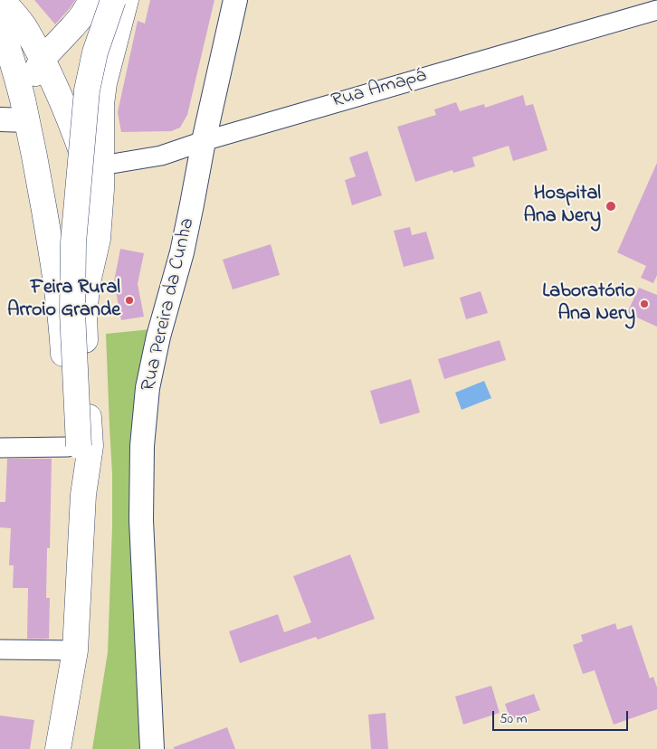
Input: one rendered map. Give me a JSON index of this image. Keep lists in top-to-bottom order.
{
  "streets": {
    "street": ["Rua Amapá", "Rua Pereira da Cunha"]
  },
  "crossings": [
    ["Rua Amapá", "Rua Pereira da Cunha"]
  ],
  "places": ["Hospital Ana Nery", "Feira Rural Arroio Grande", "Laboratório Ana Nery"],
  "scale_bar": "50 m"
}
